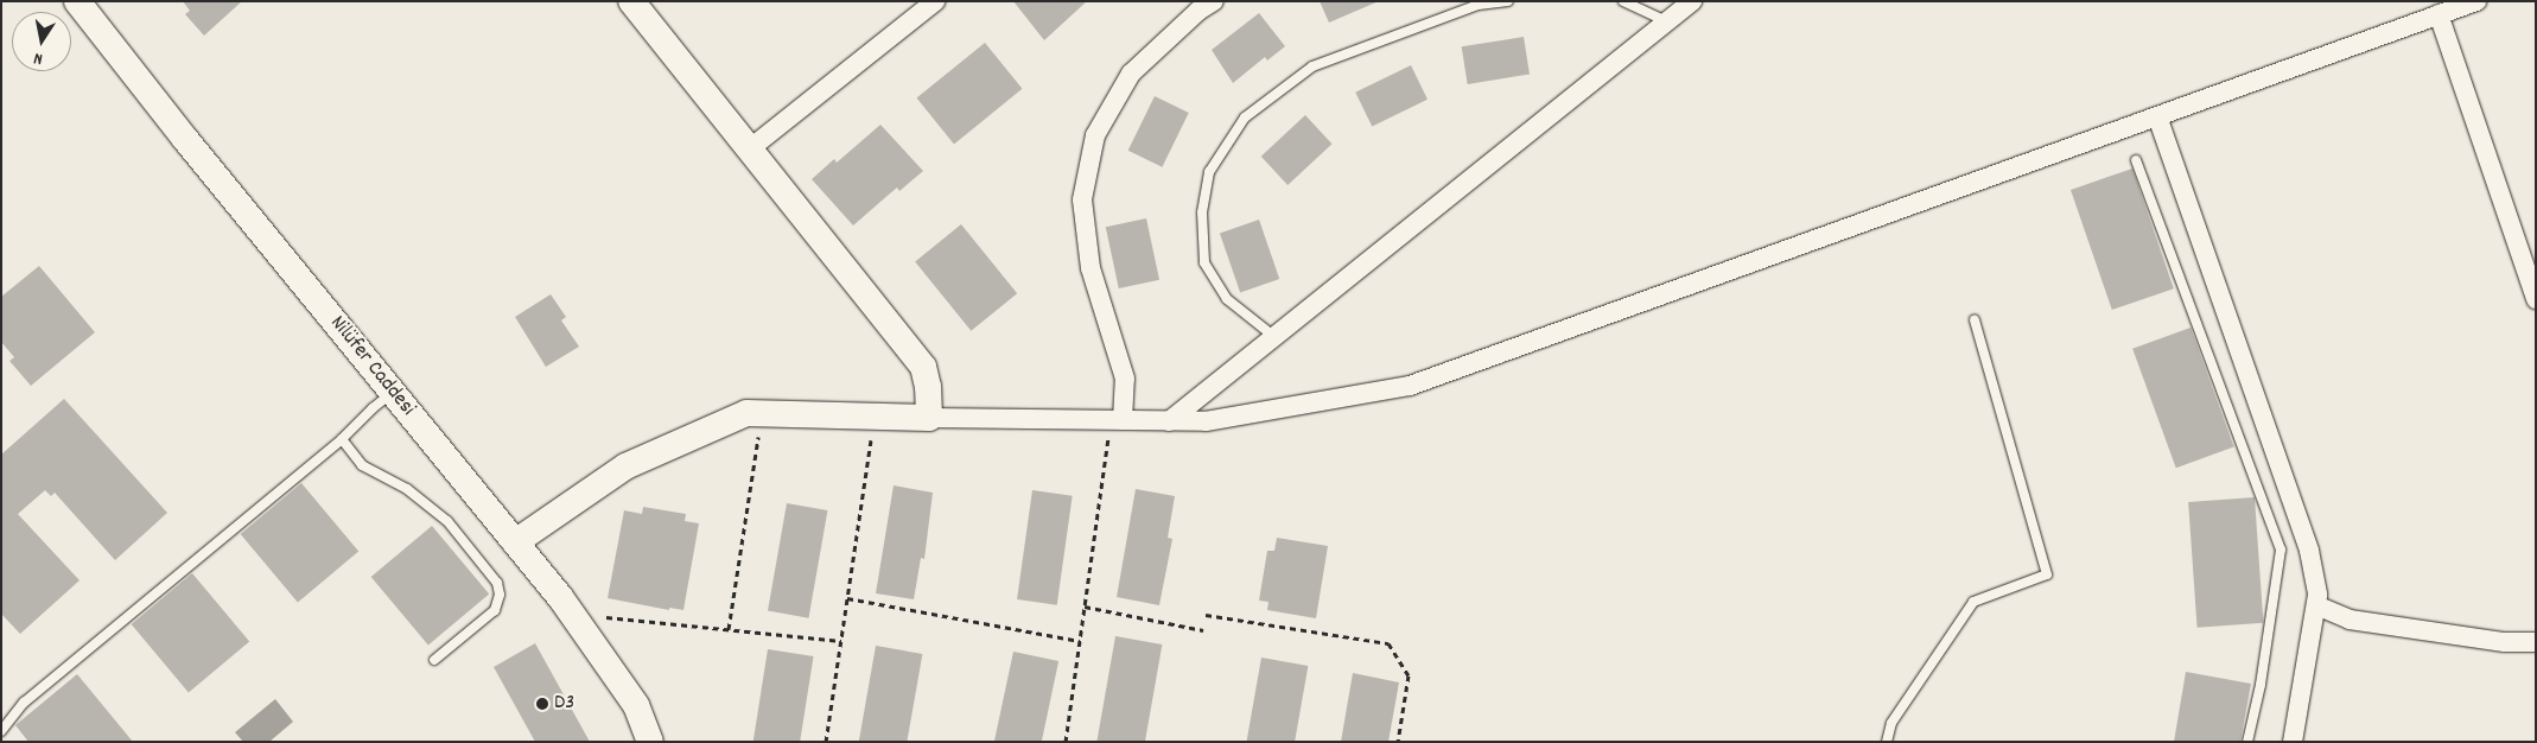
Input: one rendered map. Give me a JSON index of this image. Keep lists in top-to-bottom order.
{
  "streets": {
    "street": ["Nilüfer Caddesi"]
  },
  "places": ["D3"],
  "north": "bottom"
}
